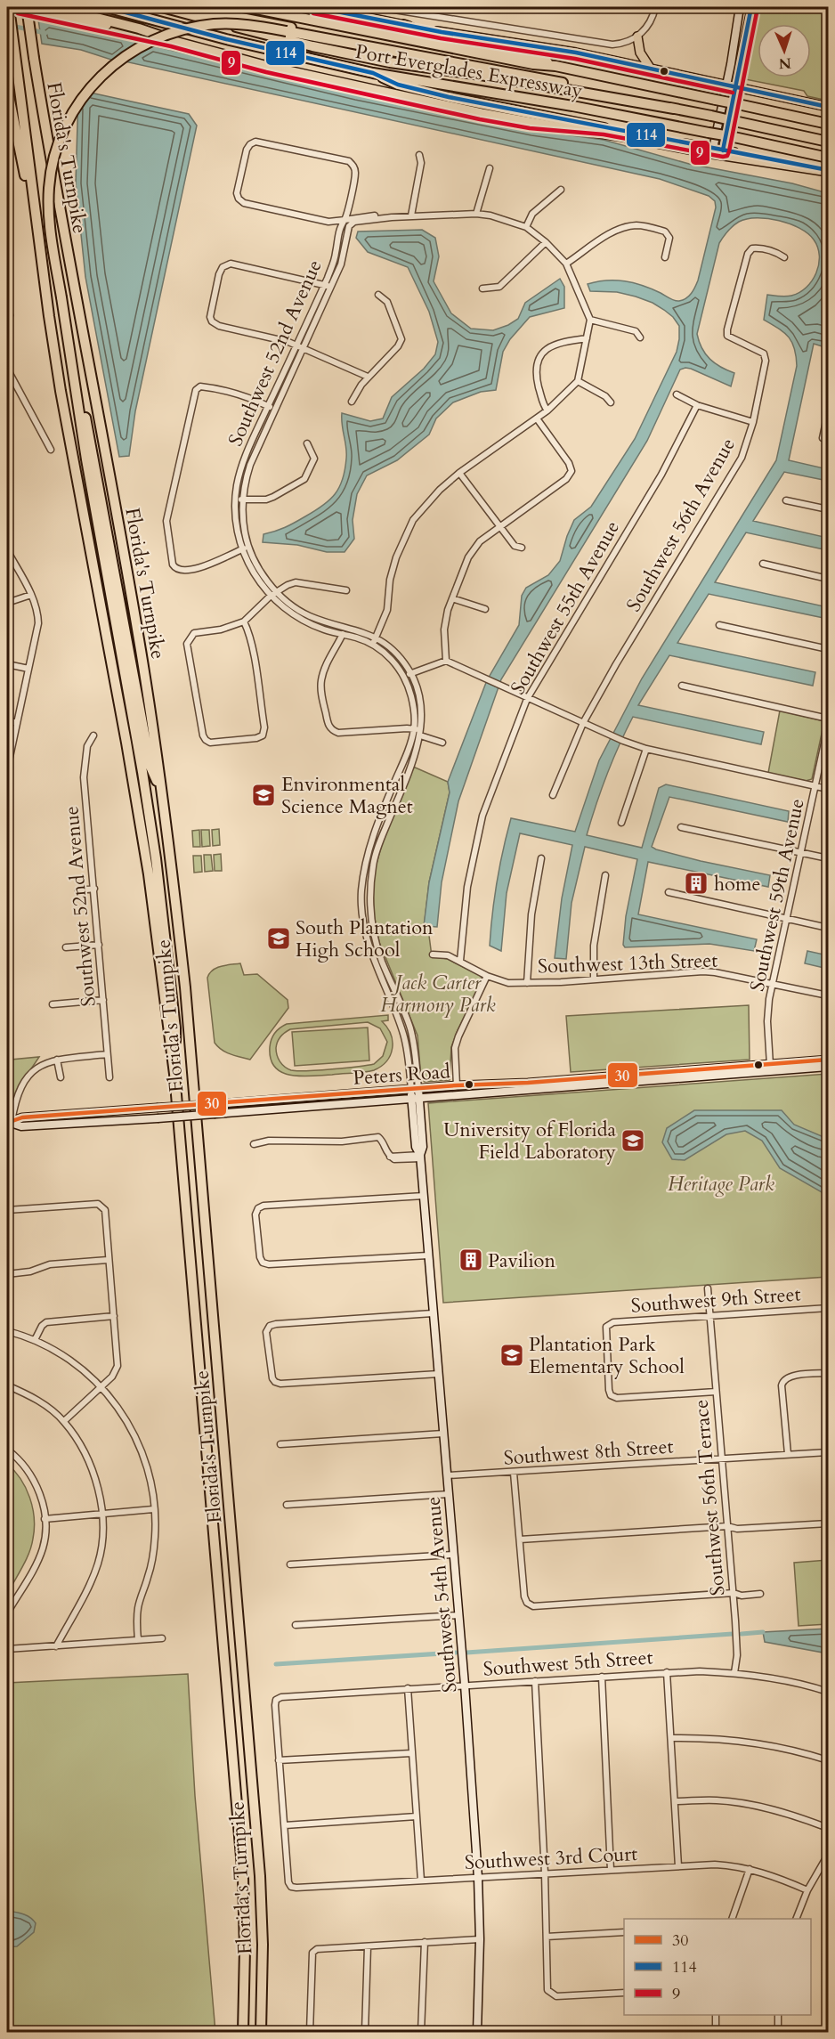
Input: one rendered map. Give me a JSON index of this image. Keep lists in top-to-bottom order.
{
  "streets": {
    "highway": ["Port Everglades Expressway", "Florida's Turnpike"],
    "main road": ["Peters Road", "Southwest 54th Avenue"],
    "street": [
      "Southwest 52nd Avenue",
      "Southwest 56th Avenue",
      "Southwest 55th Avenue",
      "Southwest 59th Avenue",
      "Southwest 13th Street",
      "Southwest 9th Street",
      "Southwest 8th Street",
      "Southwest 56th Terrace",
      "Southwest 5th Street",
      "Southwest 3rd Court"
    ]
  },
  "crossings": [
    ["Southwest 52nd Avenue", "Southwest 54th Avenue"],
    ["Southwest 55th Avenue", "Southwest 13th Street"],
    ["Southwest 59th Avenue", "Southwest 13th Street"],
    ["Southwest 59th Avenue", "Peters Road"],
    ["Peters Road", "Southwest 54th Avenue"],
    ["Southwest 9th Street", "Southwest 56th Terrace"],
    ["Southwest 8th Street", "Southwest 56th Terrace"],
    ["Southwest 8th Street", "Southwest 54th Avenue"],
    ["Southwest 56th Terrace", "Southwest 5th Street"],
    ["Southwest 54th Avenue", "Southwest 5th Street"],
    ["Southwest 54th Avenue", "Southwest 3rd Court"]
  ],
  "parks": ["Jack Carter Harmony Park", "Heritage Park"],
  "places": {
    "school or university": [
      "Environmental Science Magnet",
      "South Plantation High School",
      "University of Florida Field Laboratory",
      "Plantation Park Elementary School"
    ],
    "building": ["home", "Pavilion"]
  },
  "lines": ["transit line 114", "transit line 9", "transit line 30"],
  "legend": ["30", "114", "9"],
  "north": "bottom"
}
